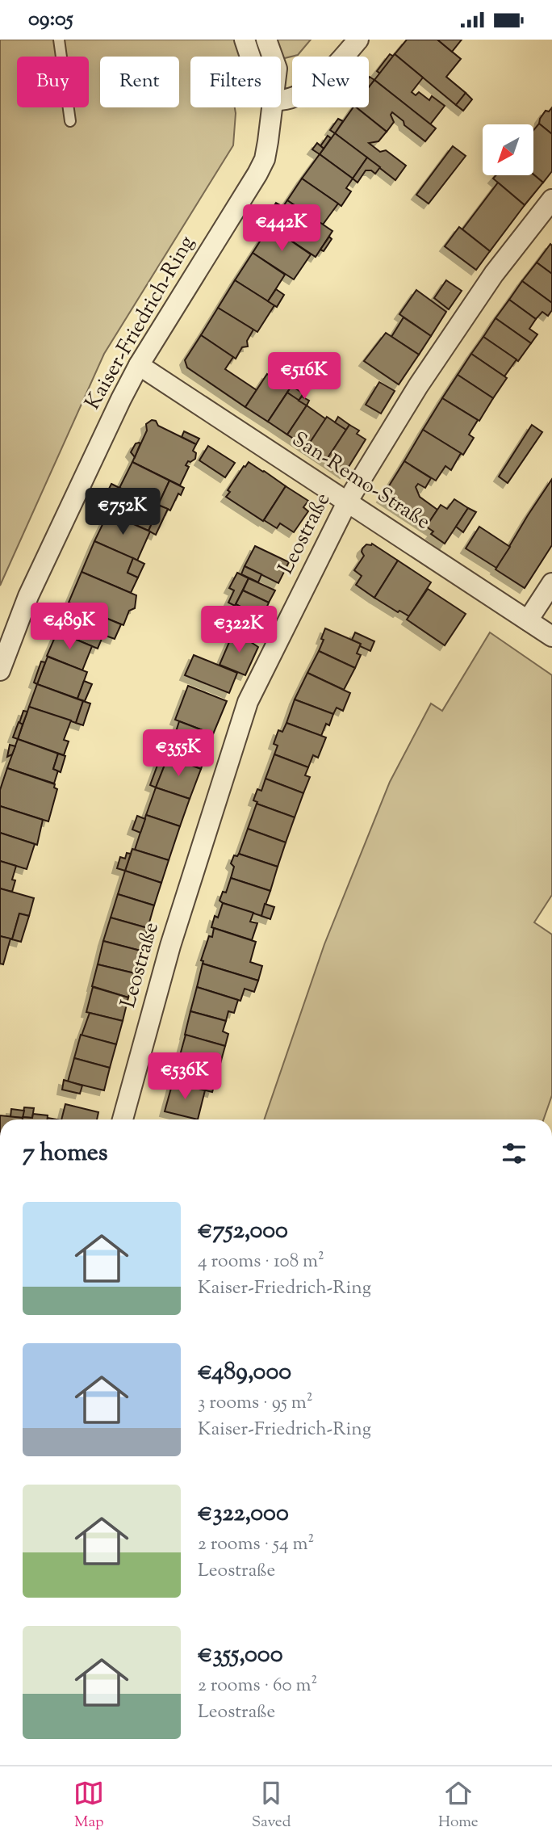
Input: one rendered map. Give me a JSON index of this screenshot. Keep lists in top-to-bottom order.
{
  "streets": {
    "street": ["Kaiser-Friedrich-Ring", "San-Remo-Straße", "Leostraße"]
  },
  "crossings": [
    ["Kaiser-Friedrich-Ring", "San-Remo-Straße"],
    ["San-Remo-Straße", "Leostraße"]
  ],
  "north": "bottom left",
  "page": {
    "status": "09:05",
    "chip": [
      "Buy",
      "Rent",
      "Filters",
      "New"
    ],
    "price": [
      "€442K",
      "€516K",
      "€752K",
      "€489K",
      "€322K",
      "€355K",
      "€536K"
    ],
    "heading": "7 homes",
    "list": [
      {
        "name": "€752,000",
        "note": "4 rooms · 108 m² · Kaiser-Friedrich-Ring"
      },
      {
        "name": "€489,000",
        "note": "3 rooms · 95 m² · Kaiser-Friedrich-Ring"
      },
      {
        "name": "€322,000",
        "note": "2 rooms · 54 m² · Leostraße"
      },
      {
        "name": "€355,000",
        "note": "2 rooms · 60 m² · Leostraße"
      }
    ],
    "tabs": ["Map", "Saved", "Home"]
  }
}
